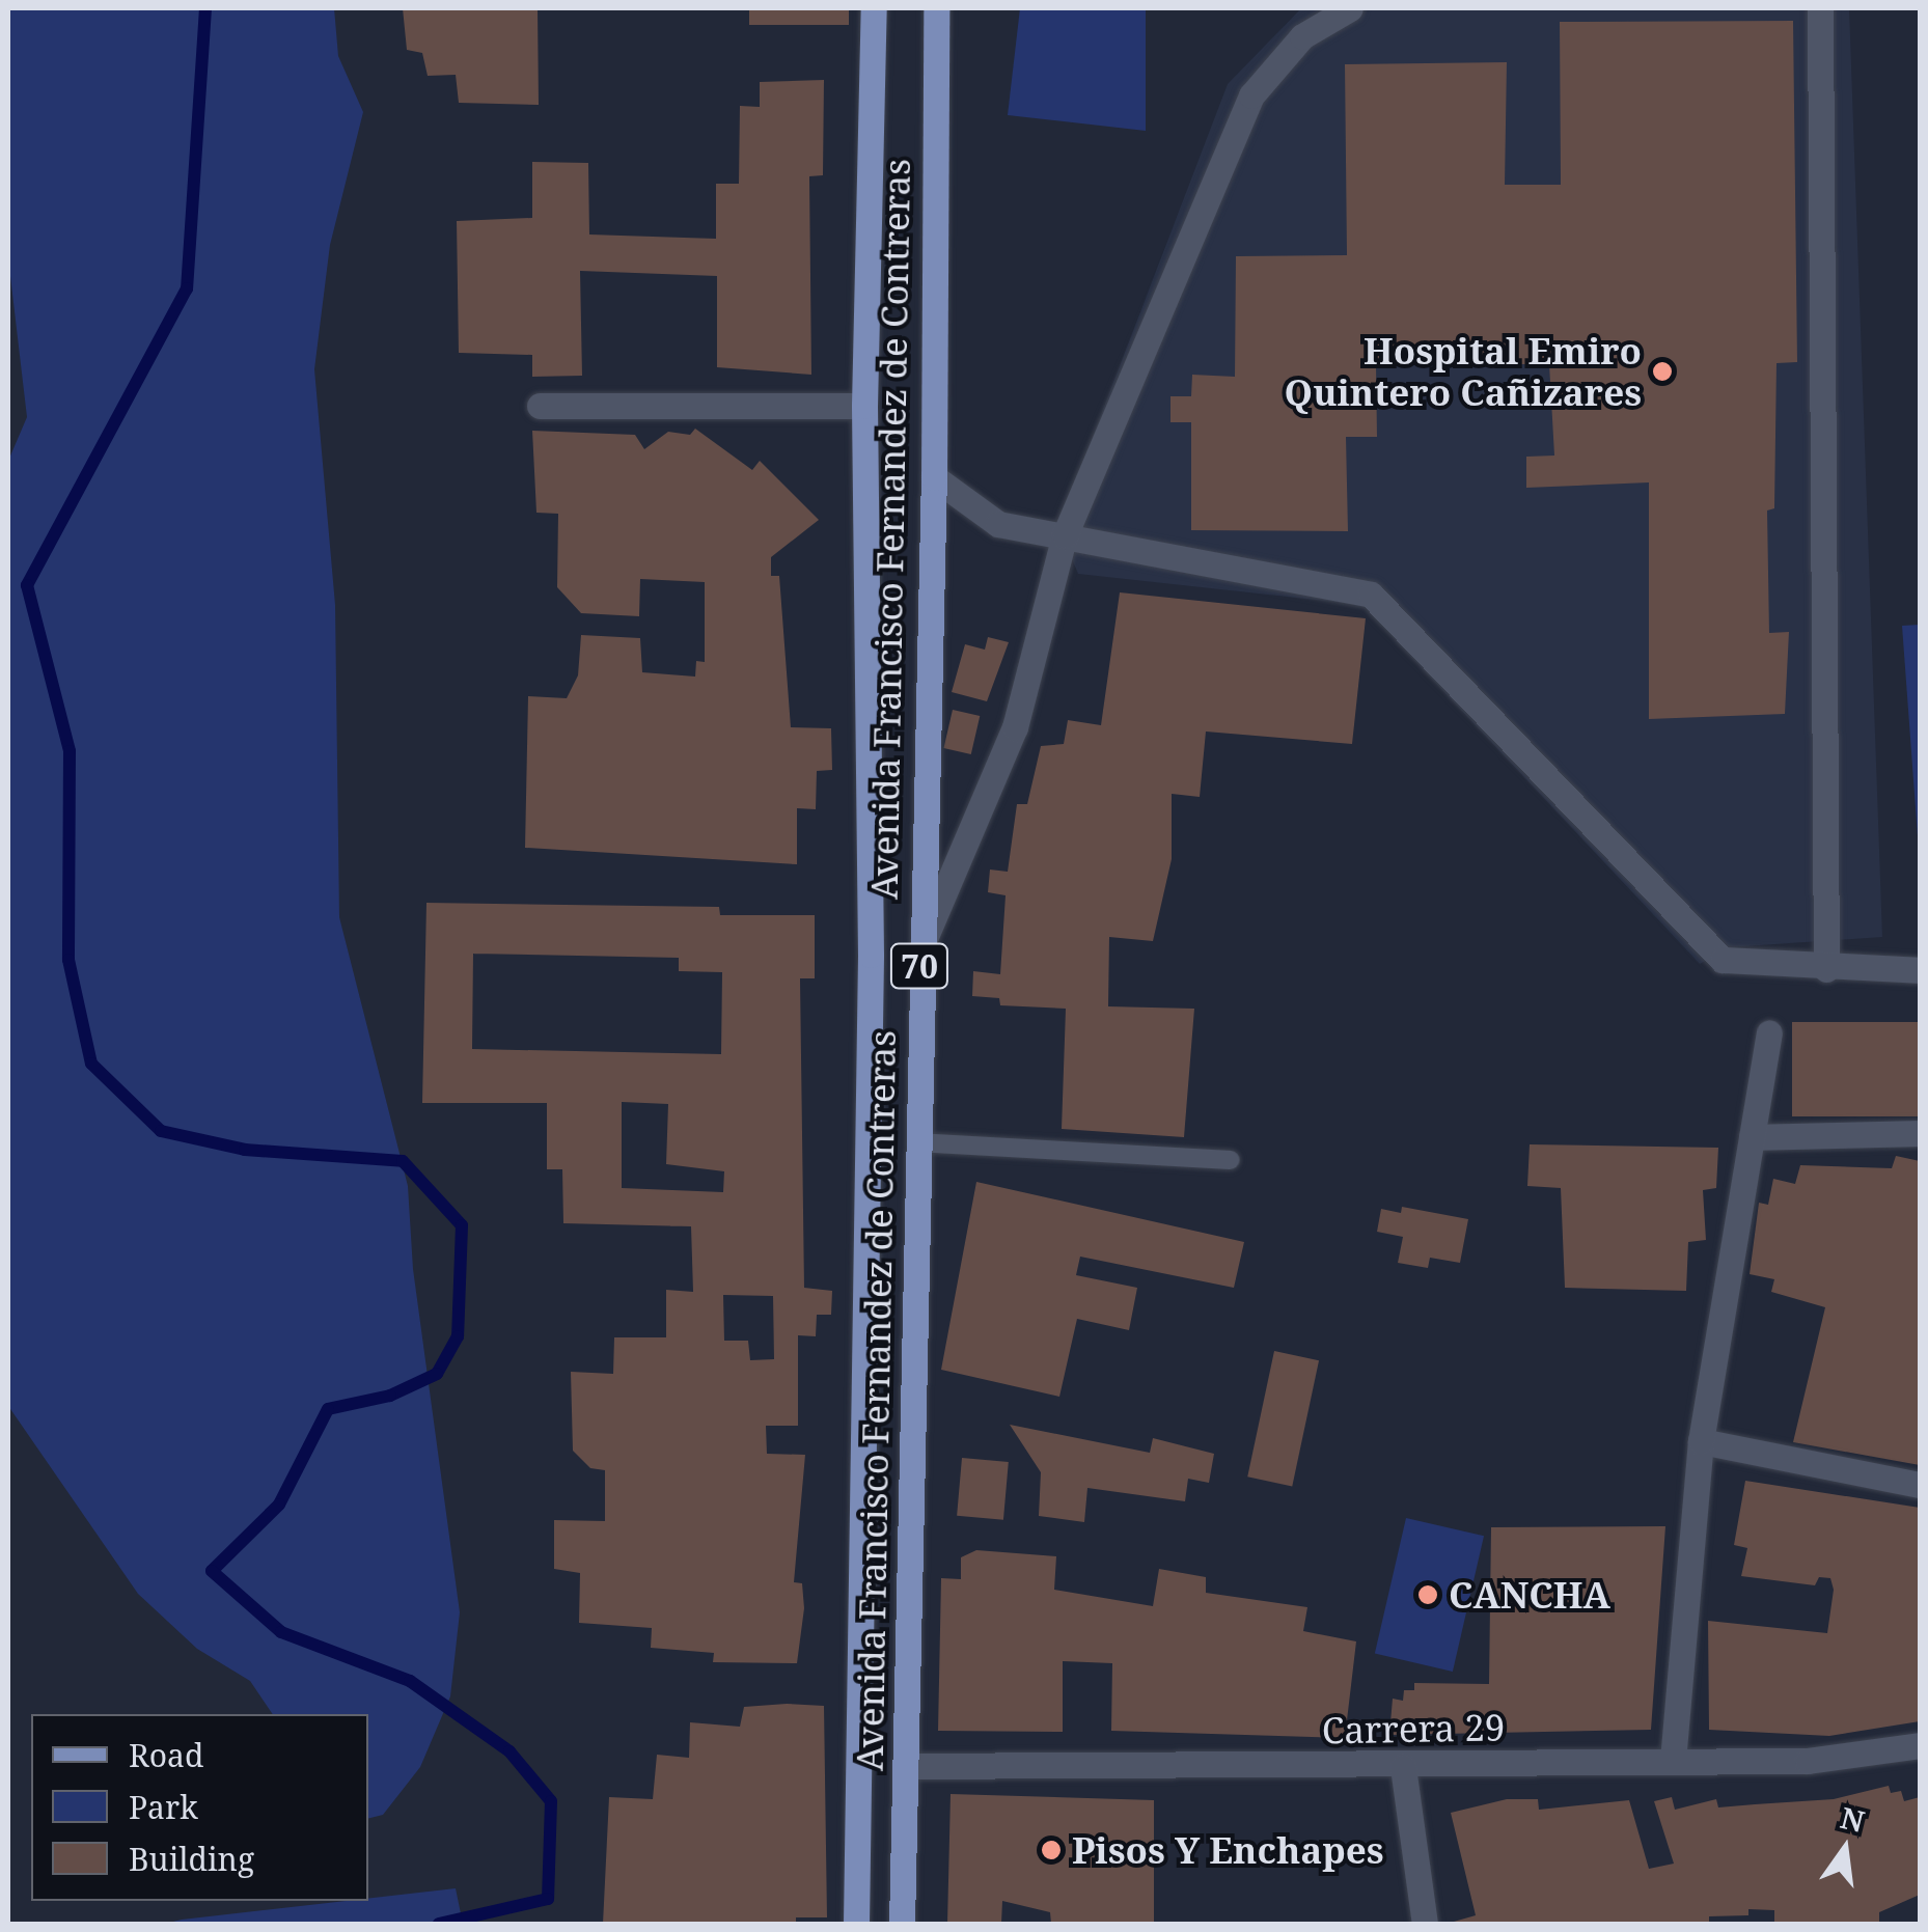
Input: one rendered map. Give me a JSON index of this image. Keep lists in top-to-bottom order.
{
  "streets": {
    "main road": ["Avenida Francisco Fernandez de Contreras", "70"],
    "street": ["Carrera 29"]
  },
  "crossings": [
    ["Avenida Francisco Fernandez de Contreras", "Carrera 29"]
  ],
  "places": ["Hospital Emiro Quintero Cañizares", "CANCHA", "Pisos Y Enchapes"],
  "legend": ["Road", "Park", "Building"],
  "north": "top"
}
